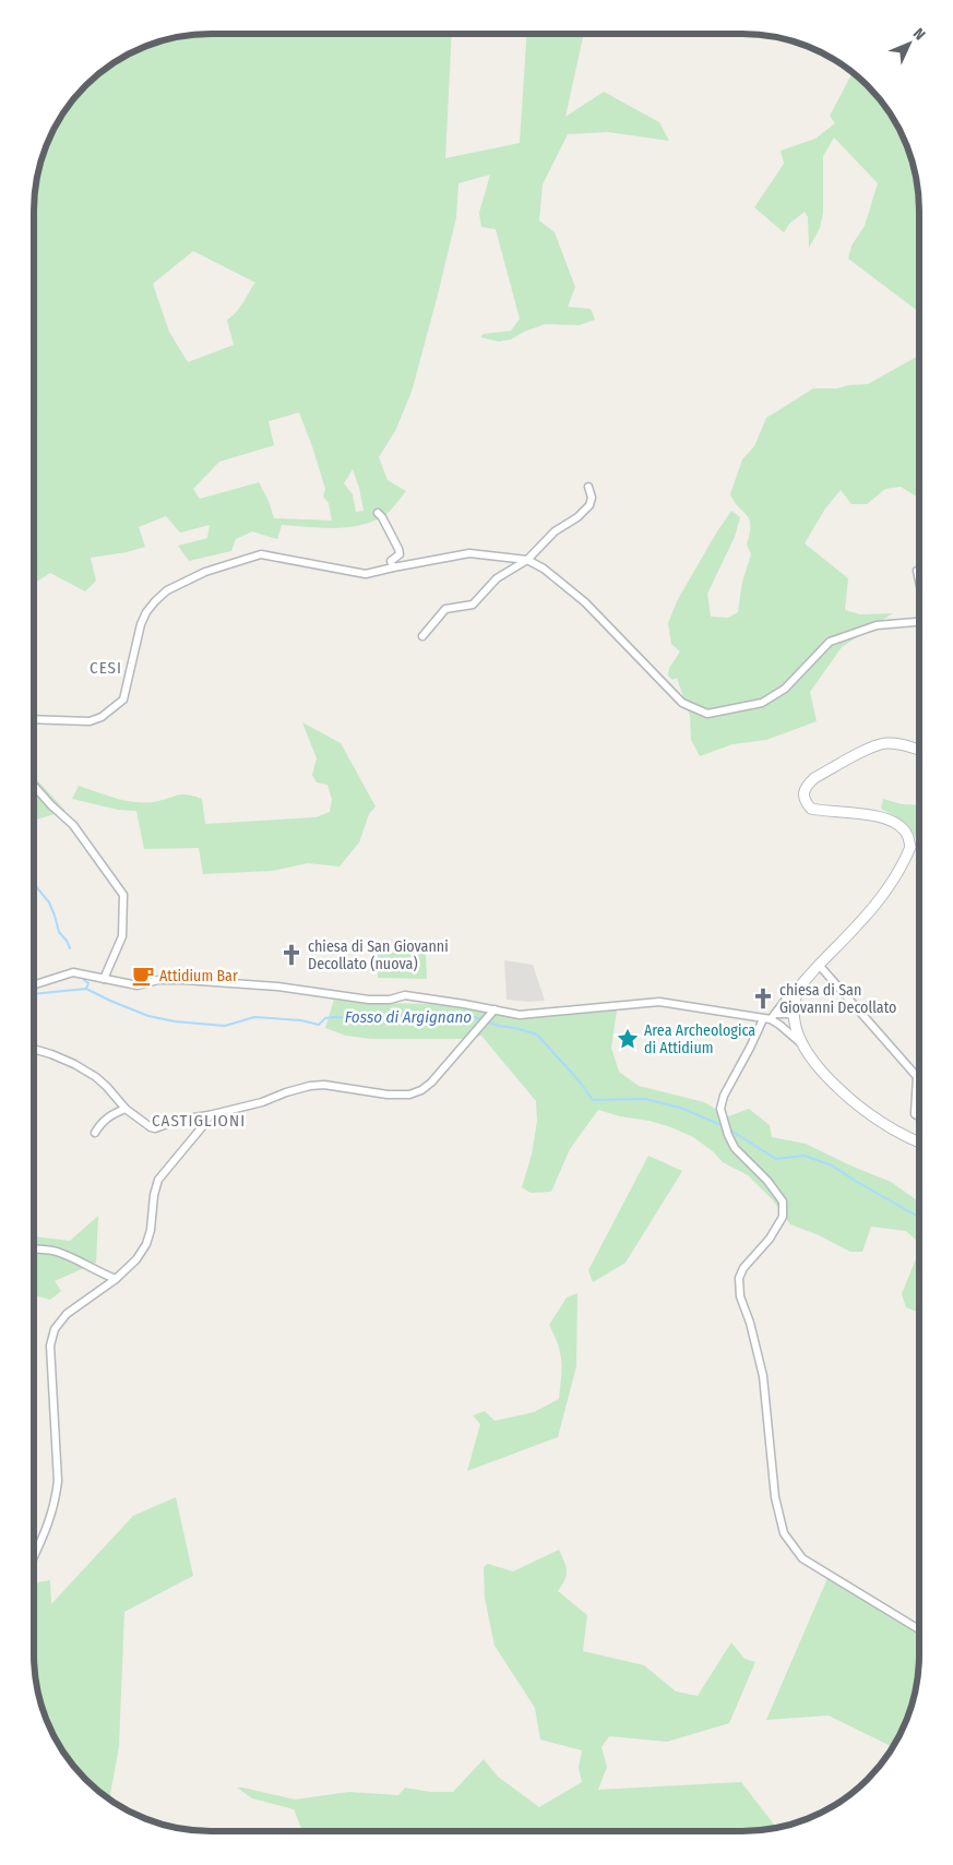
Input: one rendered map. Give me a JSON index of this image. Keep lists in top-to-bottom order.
{
  "districts": ["CESI", "CASTIGLIONI"],
  "water": ["Fosso di Argignano"],
  "places": {
    "church": ["chiesa di San Giovanni Decollato (nuova)", "chiesa di San Giovanni Decollato"],
    "cafe": ["Attidium Bar"],
    "place": ["Area Archeologica di Attidium"]
  },
  "north": "top right"
}
